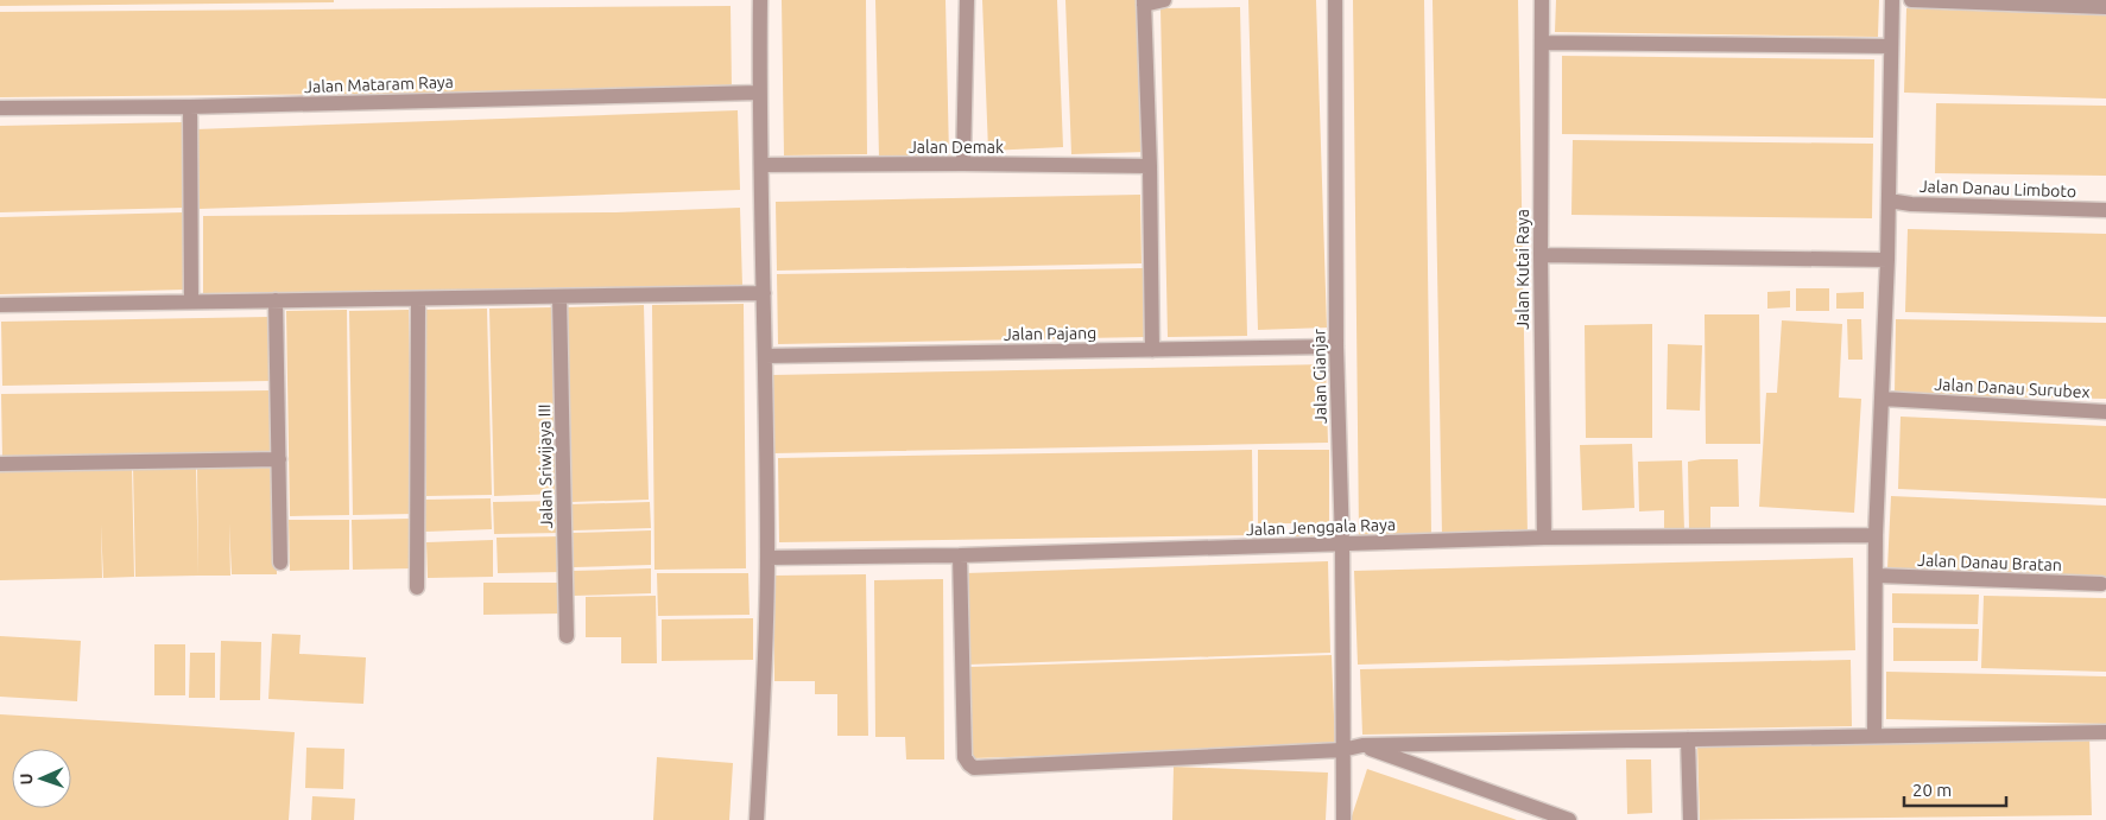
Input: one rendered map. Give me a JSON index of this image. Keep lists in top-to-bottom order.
{
  "streets": {
    "street": [
      "Jalan Mataram Raya",
      "Jalan Demak",
      "Jalan Danau Limboto",
      "Jalan Kutai Raya",
      "Jalan Pajang",
      "Jalan Gianjar",
      "Jalan Danau Surubex",
      "Jalan Sriwijaya III",
      "Jalan Jenggala Raya",
      "Jalan Danau Bratan"
    ]
  },
  "crossings": [
    ["Jalan Kutai Raya", "Jalan Jenggala Raya"],
    ["Jalan Pajang", "Jalan Gianjar"],
    ["Jalan Gianjar", "Jalan Jenggala Raya"]
  ],
  "scale_bar": "20 m",
  "north": "left"
}
